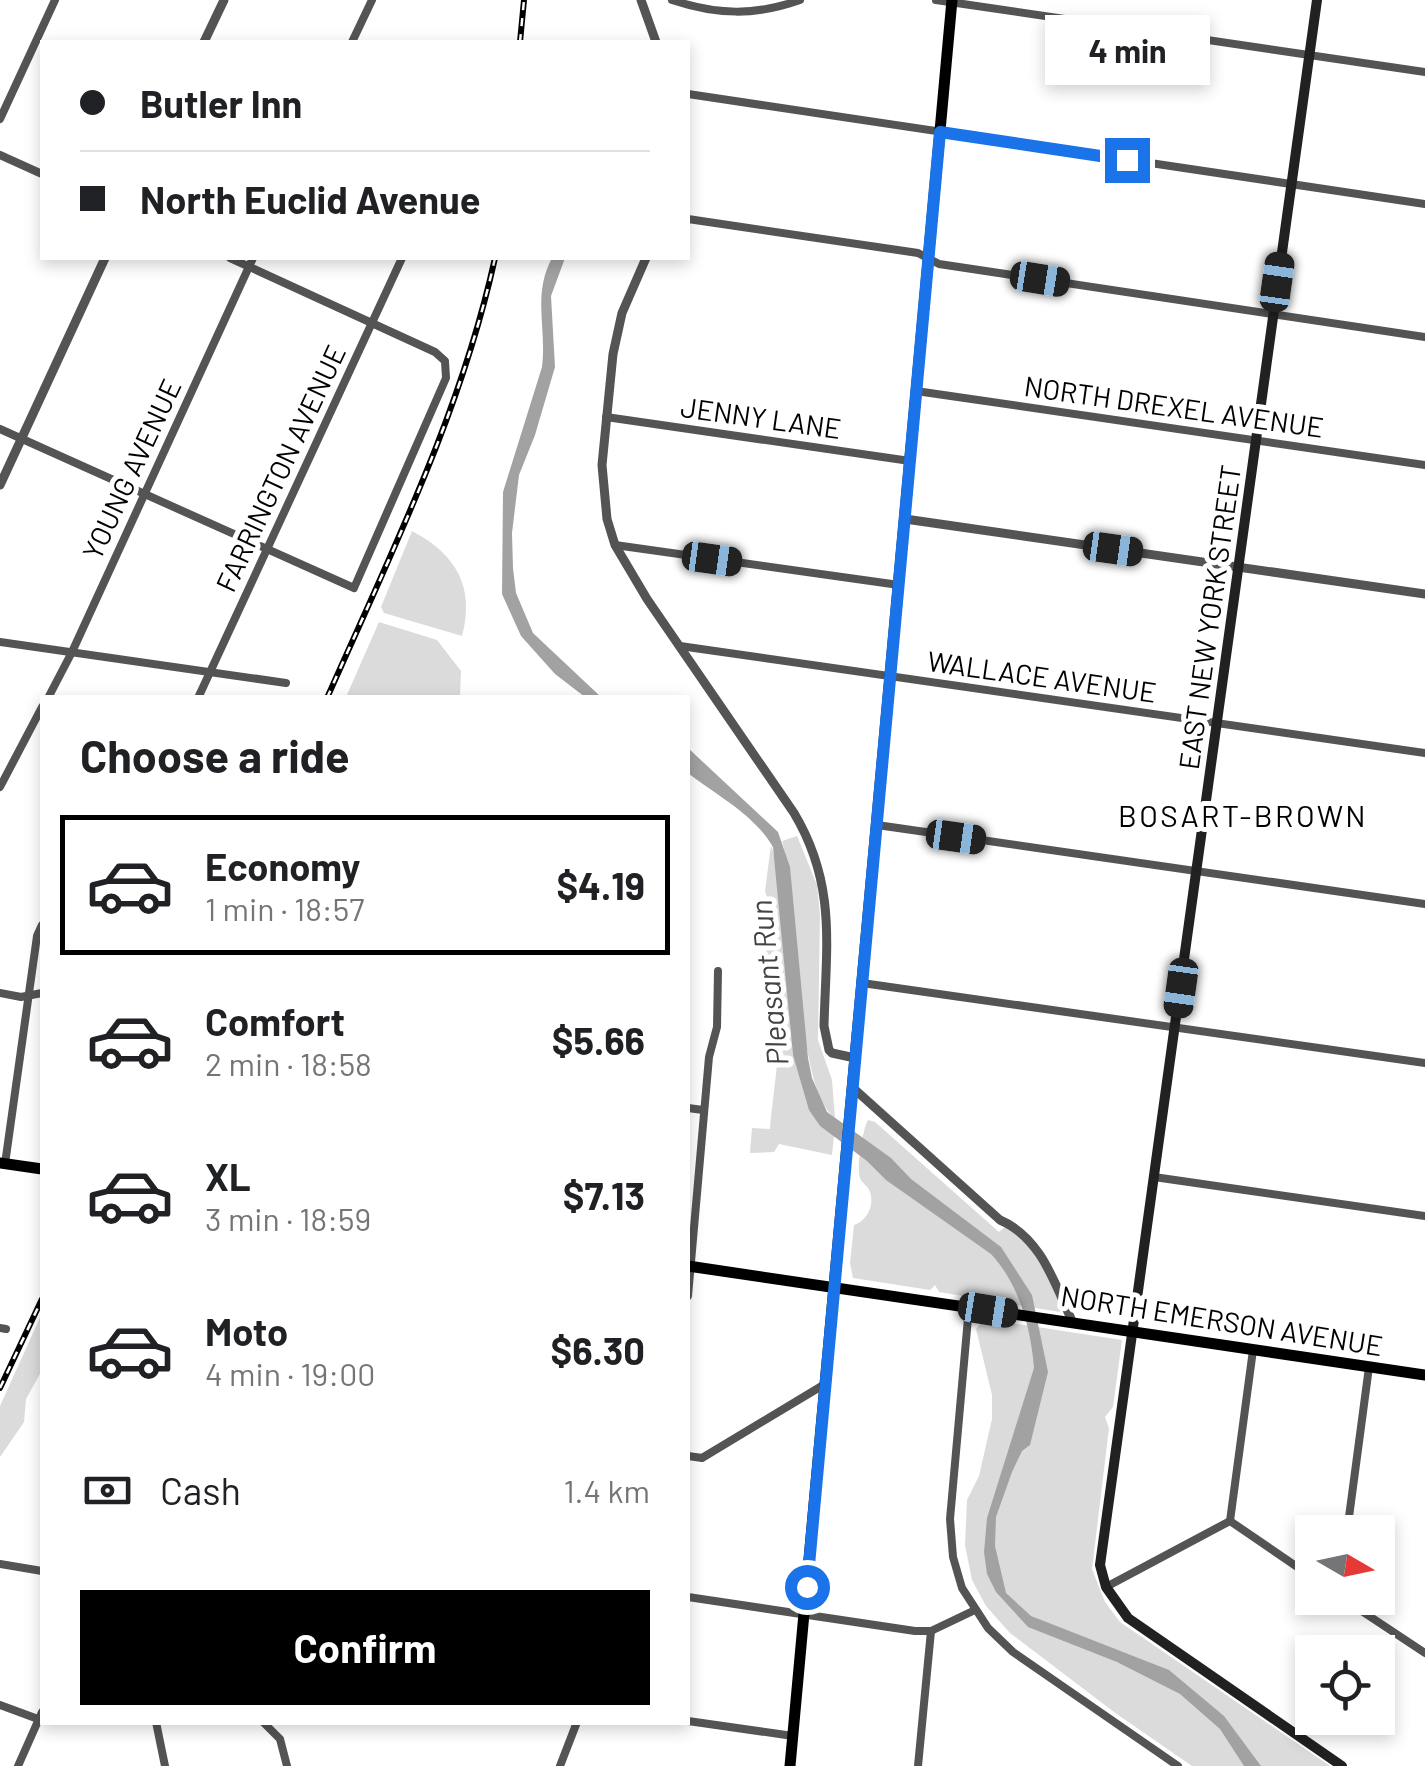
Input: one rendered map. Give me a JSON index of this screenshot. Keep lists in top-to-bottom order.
{
  "streets": {
    "main road": ["EAST NEW YORK STREET", "NORTH EMERSON AVENUE"],
    "street": [
      "NORTH DREXEL AVENUE",
      "JENNY LANE",
      "FARRINGTON AVENUE",
      "YOUNG AVENUE",
      "WALLACE AVENUE"
    ]
  },
  "crossings": [
    ["NORTH DREXEL AVENUE", "EAST NEW YORK STREET"],
    ["EAST NEW YORK STREET", "WALLACE AVENUE"],
    ["EAST NEW YORK STREET", "NORTH EMERSON AVENUE"]
  ],
  "districts": ["BOSART-BROWN"],
  "water": ["Pleasant Run"],
  "north": "right",
  "page": {
    "bubble": "4 min",
    "banner": ["Butler Inn", "North Euclid Avenue"],
    "heading": "Choose a ride",
    "list": [
      {
        "name": "Economy",
        "note": "1 min · 18:57",
        "value": "$4.19"
      },
      {
        "name": "Comfort",
        "note": "2 min · 18:58",
        "value": "$5.66"
      },
      {
        "name": "XL",
        "note": "3 min · 18:59",
        "value": "$7.13"
      },
      {
        "name": "Moto",
        "note": "4 min · 19:00",
        "value": "$6.30"
      }
    ],
    "pay": ["Cash", "1.4 km"],
    "buttons": "Confirm"
  }
}
